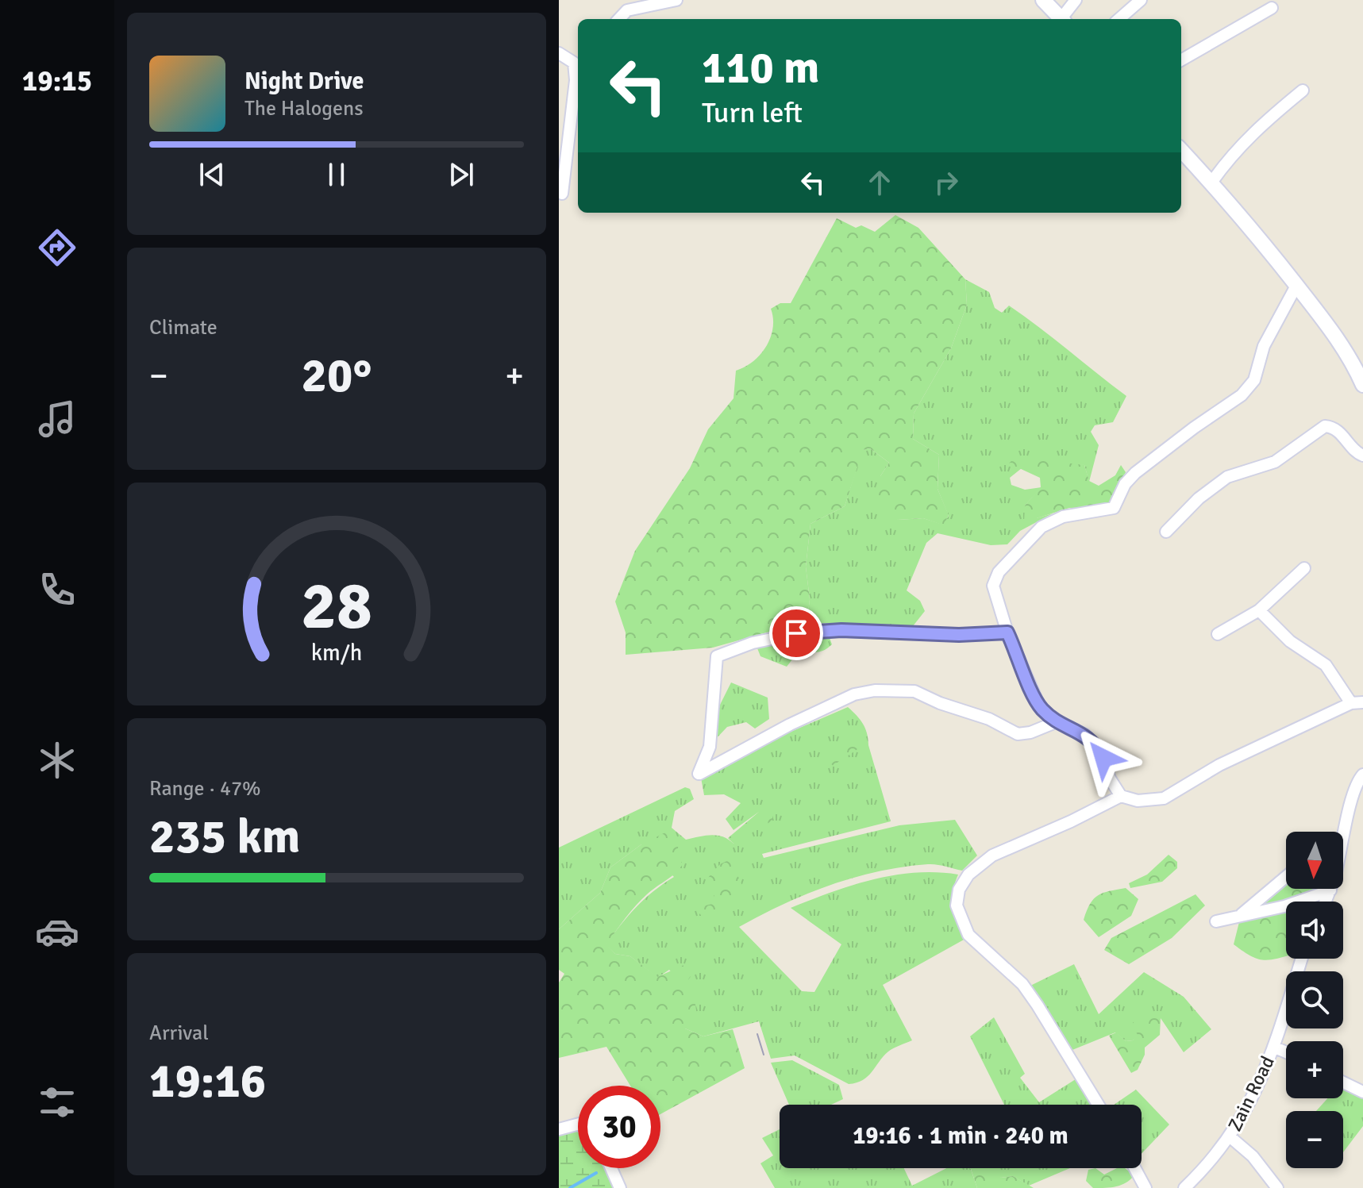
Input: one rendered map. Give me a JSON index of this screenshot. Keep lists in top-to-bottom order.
{
  "streets": {
    "street": ["Zain Road"]
  },
  "north": "bottom",
  "page": {
    "tabs": "19:15",
    "turn": ["110 m", "Turn left"],
    "song": ["Night Drive", "The Halogens"],
    "tile": [
      "Climate",
      ["Range · 47%", "235 km"],
      ["Arrival", "19:16"]
    ],
    "heat": ["−", "20°", "+"],
    "map_buttons": ["+", "−"],
    "limit": "30",
    "trip": "19:16 · 1 min · 240 m",
    "gauge": ["28", "km/h"]
  }
}
